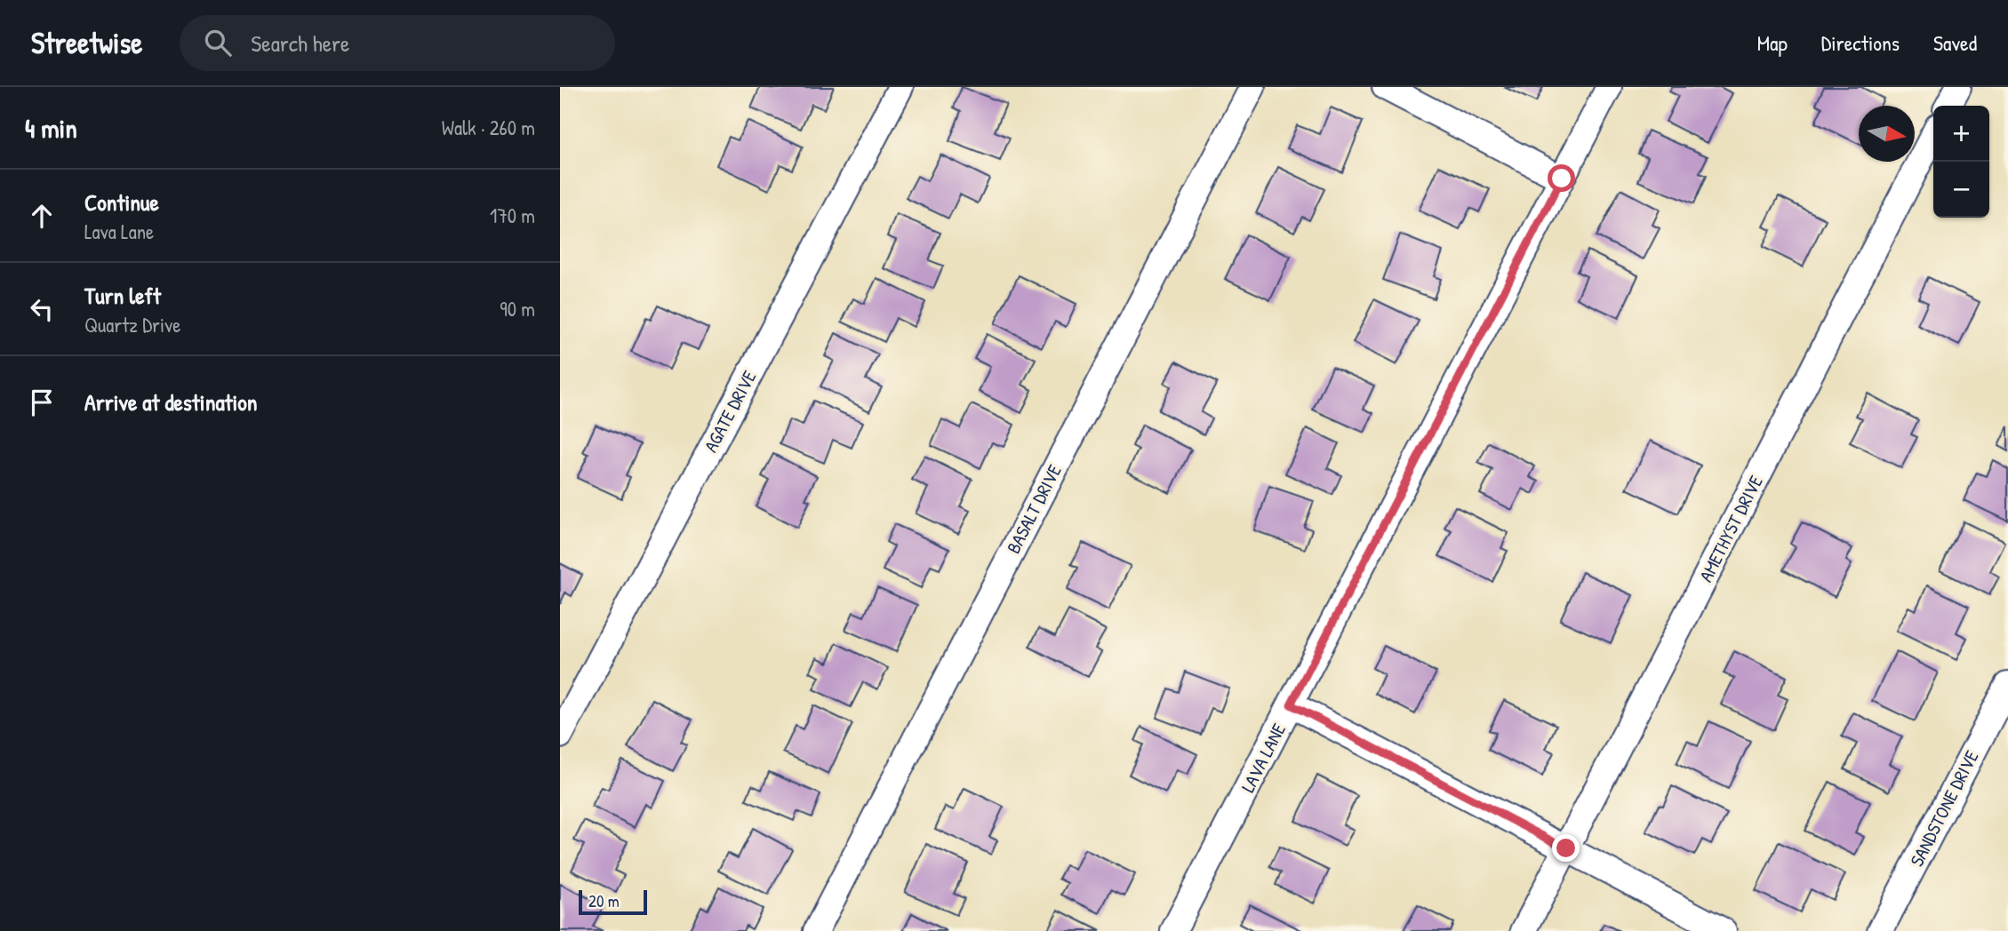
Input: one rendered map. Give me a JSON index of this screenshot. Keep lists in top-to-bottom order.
{
  "streets": {
    "street": [
      "AGATE DRIVE",
      "BASALT DRIVE",
      "AMETHYST DRIVE",
      "LAVA LANE",
      "SANDSTONE DRIVE"
    ]
  },
  "scale_bar": "20 m",
  "north": "right",
  "page": {
    "header": "Streetwise",
    "search": "Search here",
    "nav": ["Map", "Directions", "Saved"],
    "heading": ["4 min", "Walk · 260 m"],
    "map_buttons": ["+", "−"],
    "list": [
      ["Continue", "Lava Lane", "170 m"],
      ["Turn left", "Quartz Drive", "90 m"],
      "Arrive at destination"
    ],
    "scale": "20 m"
  }
}
